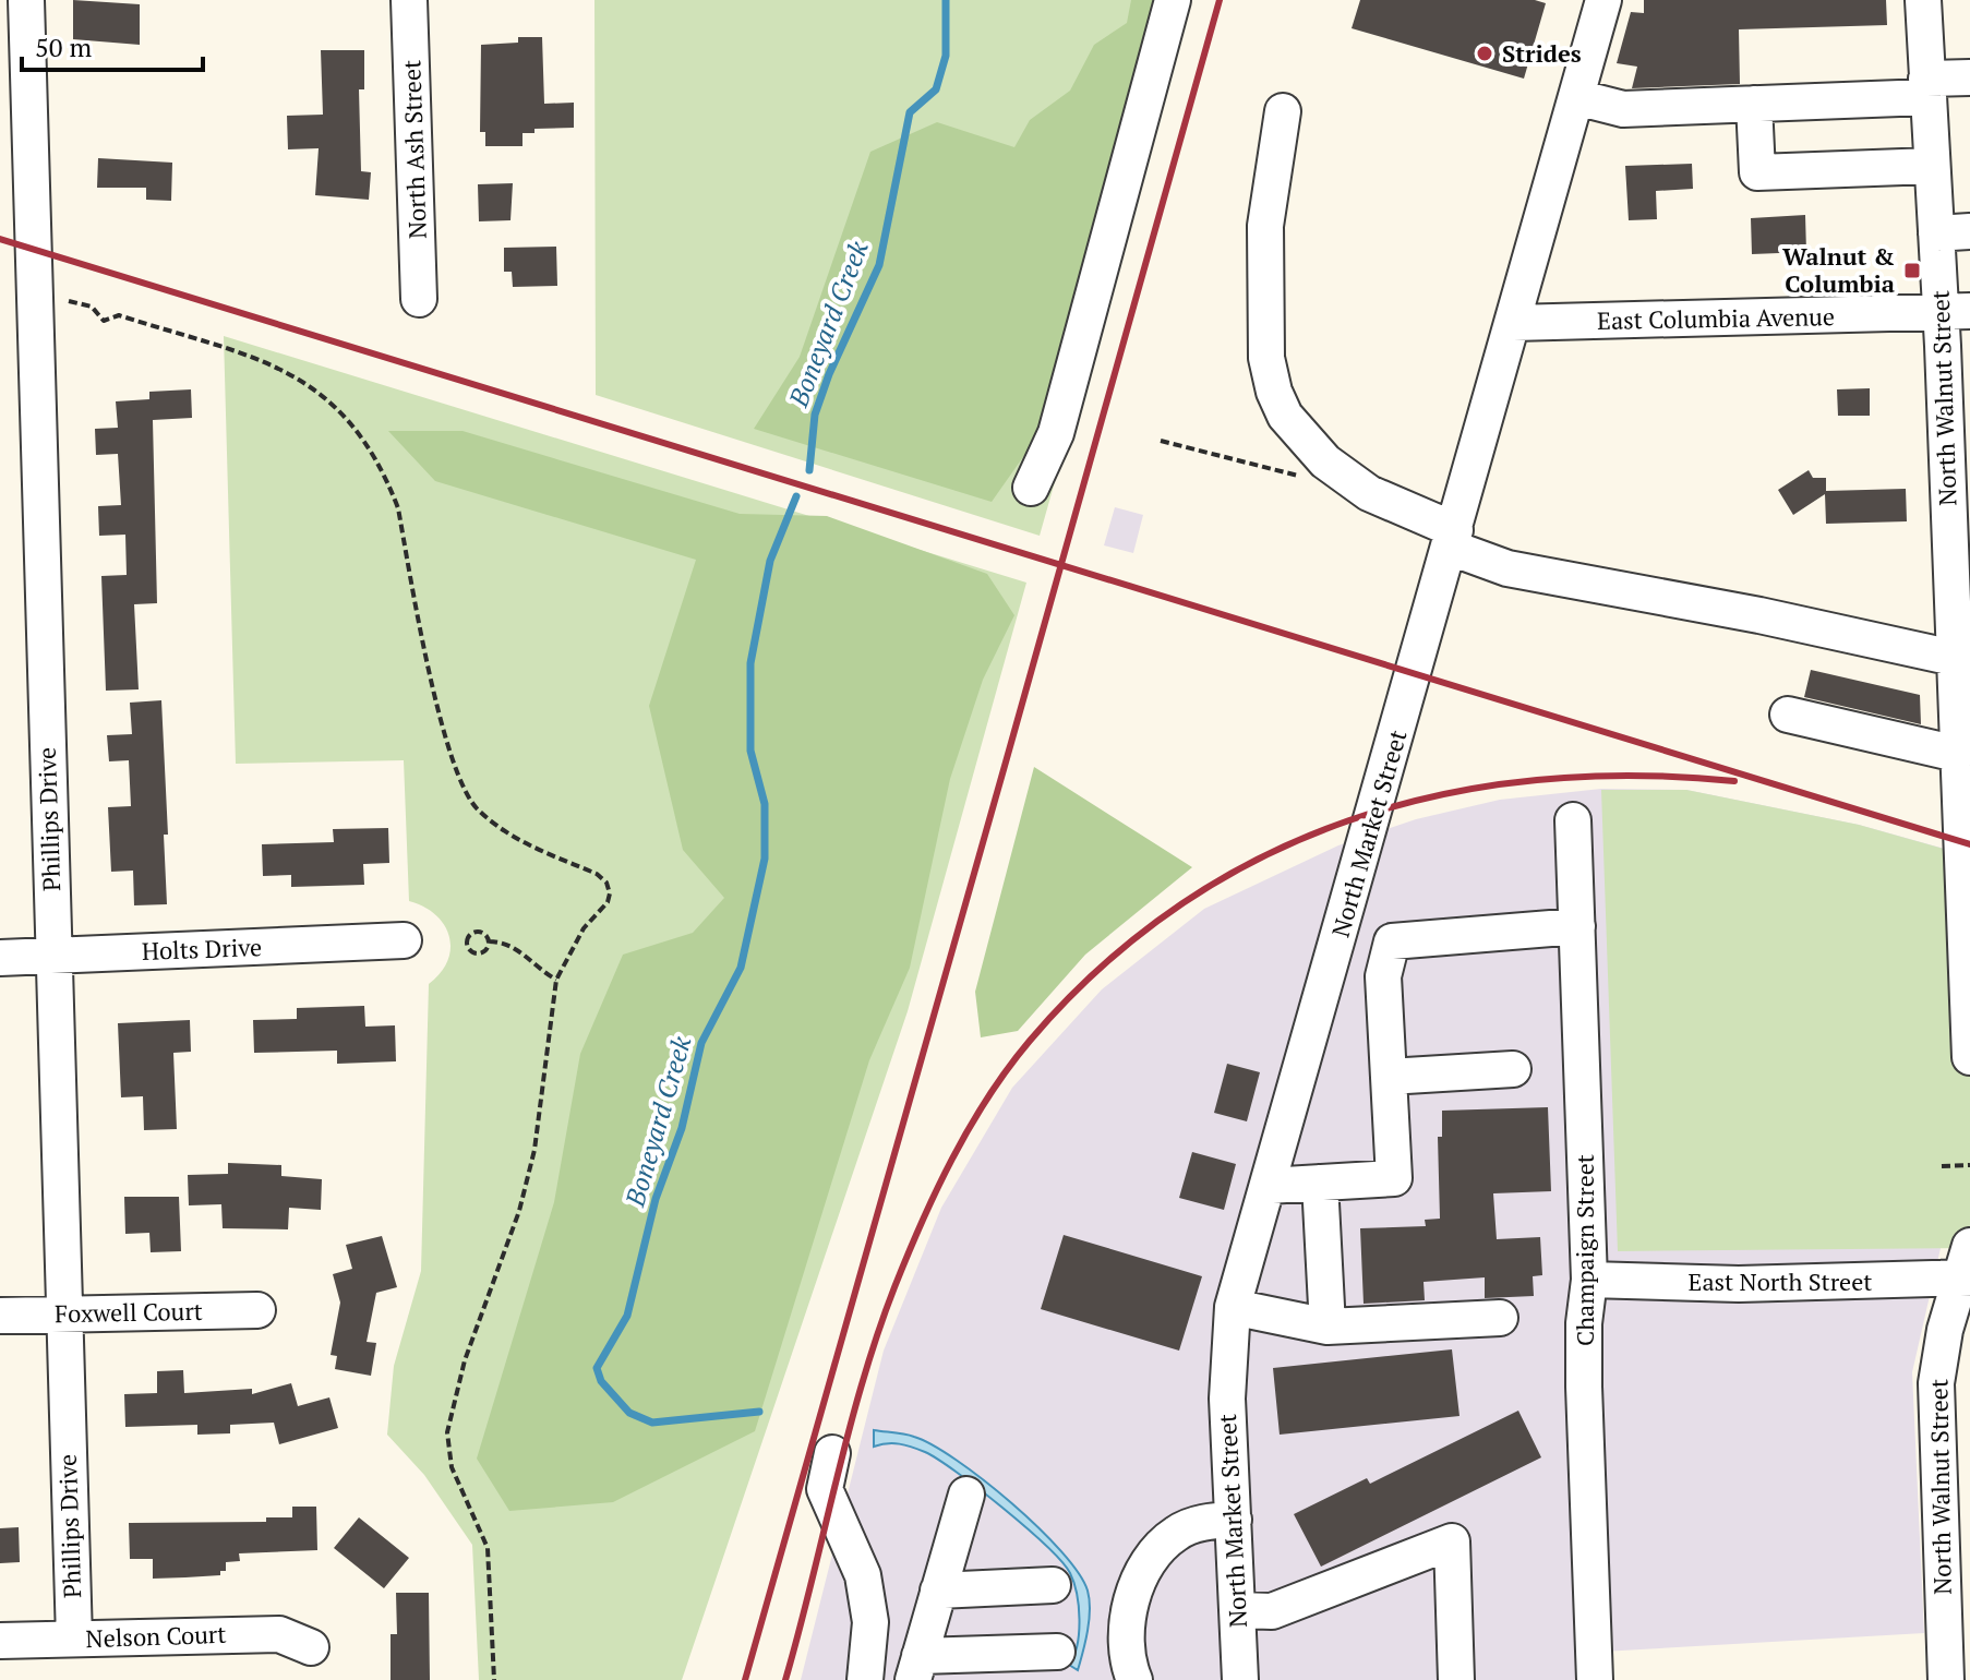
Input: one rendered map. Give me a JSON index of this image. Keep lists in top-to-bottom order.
{
  "streets": {
    "street": [
      "North Ash Street",
      "East Columbia Avenue",
      "North Walnut Street",
      "Phillips Drive",
      "North Market Street",
      "Holts Drive",
      "Champaign Street",
      "East North Street",
      "Foxwell Court",
      "Nelson Court"
    ]
  },
  "crossings": [
    ["East Columbia Avenue", "North Walnut Street"],
    ["East Columbia Avenue", "North Market Street"],
    ["North Walnut Street", "East North Street"],
    ["Phillips Drive", "Holts Drive"],
    ["Phillips Drive", "Foxwell Court"],
    ["Phillips Drive", "Nelson Court"],
    ["Champaign Street", "East North Street"]
  ],
  "water": ["Boneyard Creek"],
  "places": {
    "other": ["Strides"],
    "transit": ["Walnut & Columbia"]
  },
  "scale_bar": "50 m"
}
